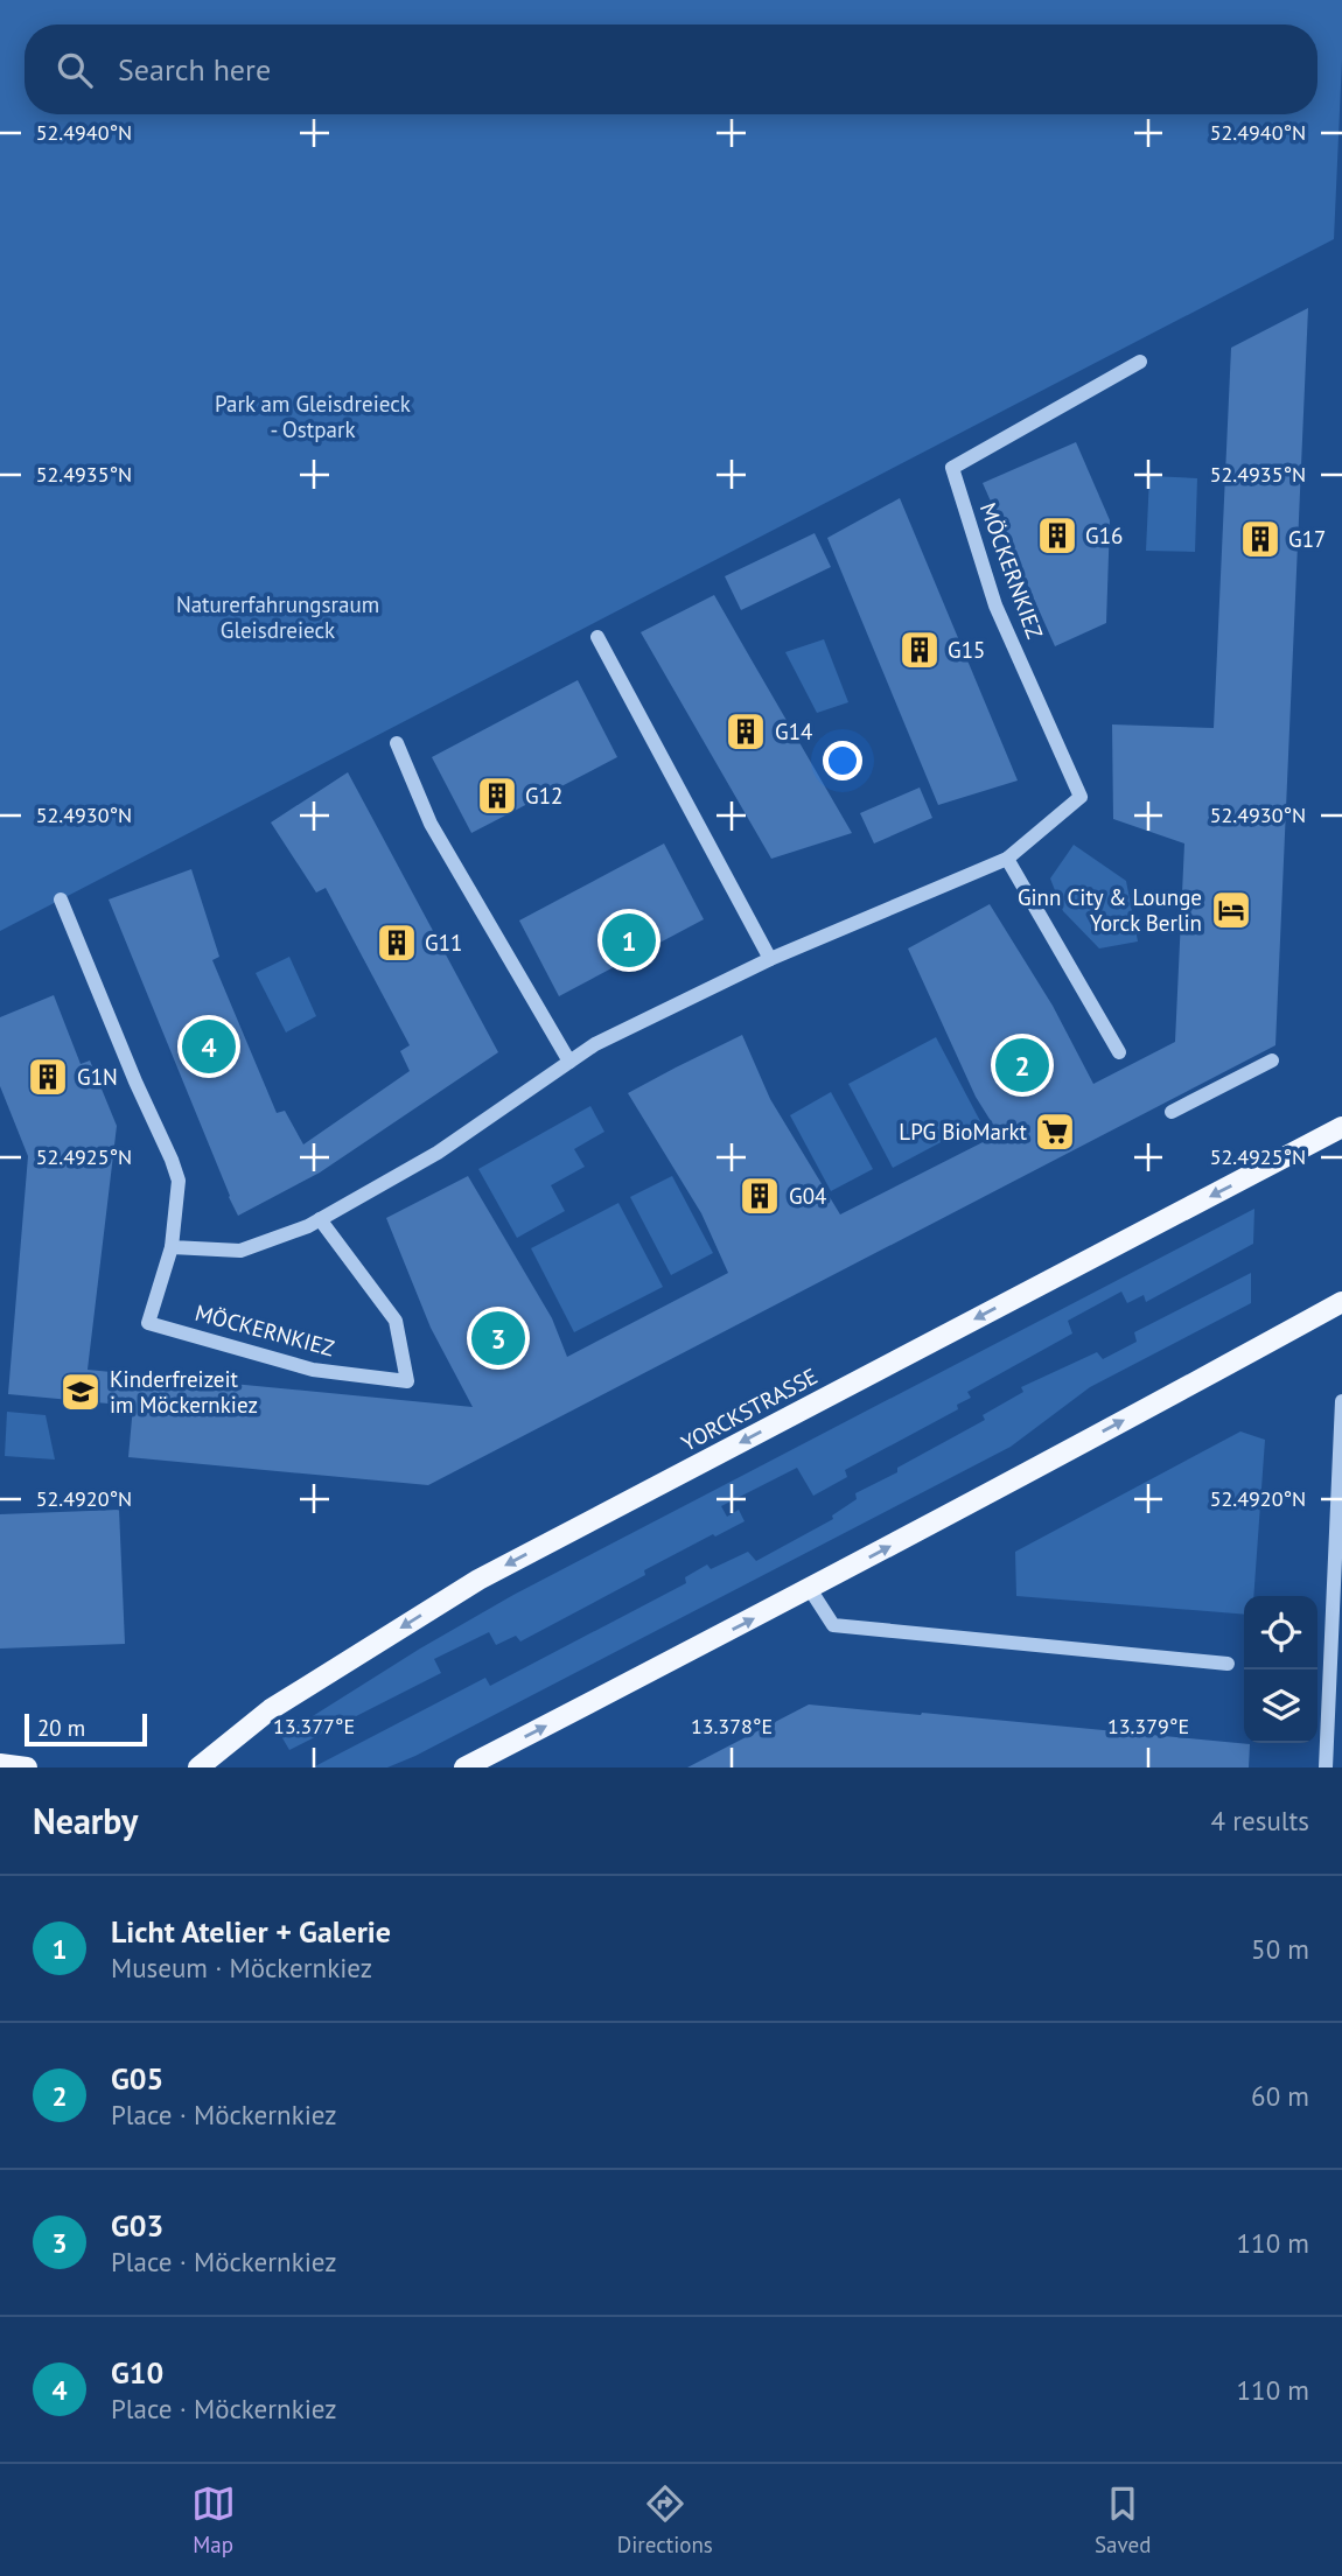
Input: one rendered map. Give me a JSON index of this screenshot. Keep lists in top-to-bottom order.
{
  "streets": {
    "main road": ["YORCKSTRASSE"],
    "street": ["MÖCKERNKIEZ"]
  },
  "parks": ["Park am Gleisdreieck - Ostpark", "Naturerfahrungsraum Gleisdreieck"],
  "places": {
    "building": [
      "G16",
      "G17",
      "G15",
      "G14",
      "G12",
      "G11",
      "G1N",
      "G04"
    ],
    "hotel": ["Ginn City & Lounge Yorck Berlin"],
    "supermarket": ["LPG BioMarkt"],
    "school or university": ["Kinderfreizeit im Möckernkiez"]
  },
  "scale_bar": "20 m",
  "page": {
    "search": "Search here",
    "pins": [
      "1",
      "4",
      "2",
      "3"
    ],
    "scale": "20 m",
    "heading": ["Nearby", "4 results"],
    "list": [
      {
        "mark": "1",
        "name": "Licht Atelier + Galerie",
        "note": "Museum · Möckernkiez",
        "value": "50 m"
      },
      {
        "mark": "2",
        "name": "G05",
        "note": "Place · Möckernkiez",
        "value": "60 m"
      },
      {
        "mark": "3",
        "name": "G03",
        "note": "Place · Möckernkiez",
        "value": "110 m"
      },
      {
        "mark": "4",
        "name": "G10",
        "note": "Place · Möckernkiez",
        "value": "110 m"
      }
    ],
    "nav": ["Map", "Directions", "Saved"]
  },
  "coordinates": [
    "52.4940°N",
    "52.4935°N",
    "52.4930°N",
    "52.4925°N",
    "52.4920°N",
    "13.377°E",
    "13.378°E",
    "13.379°E"
  ]
}
